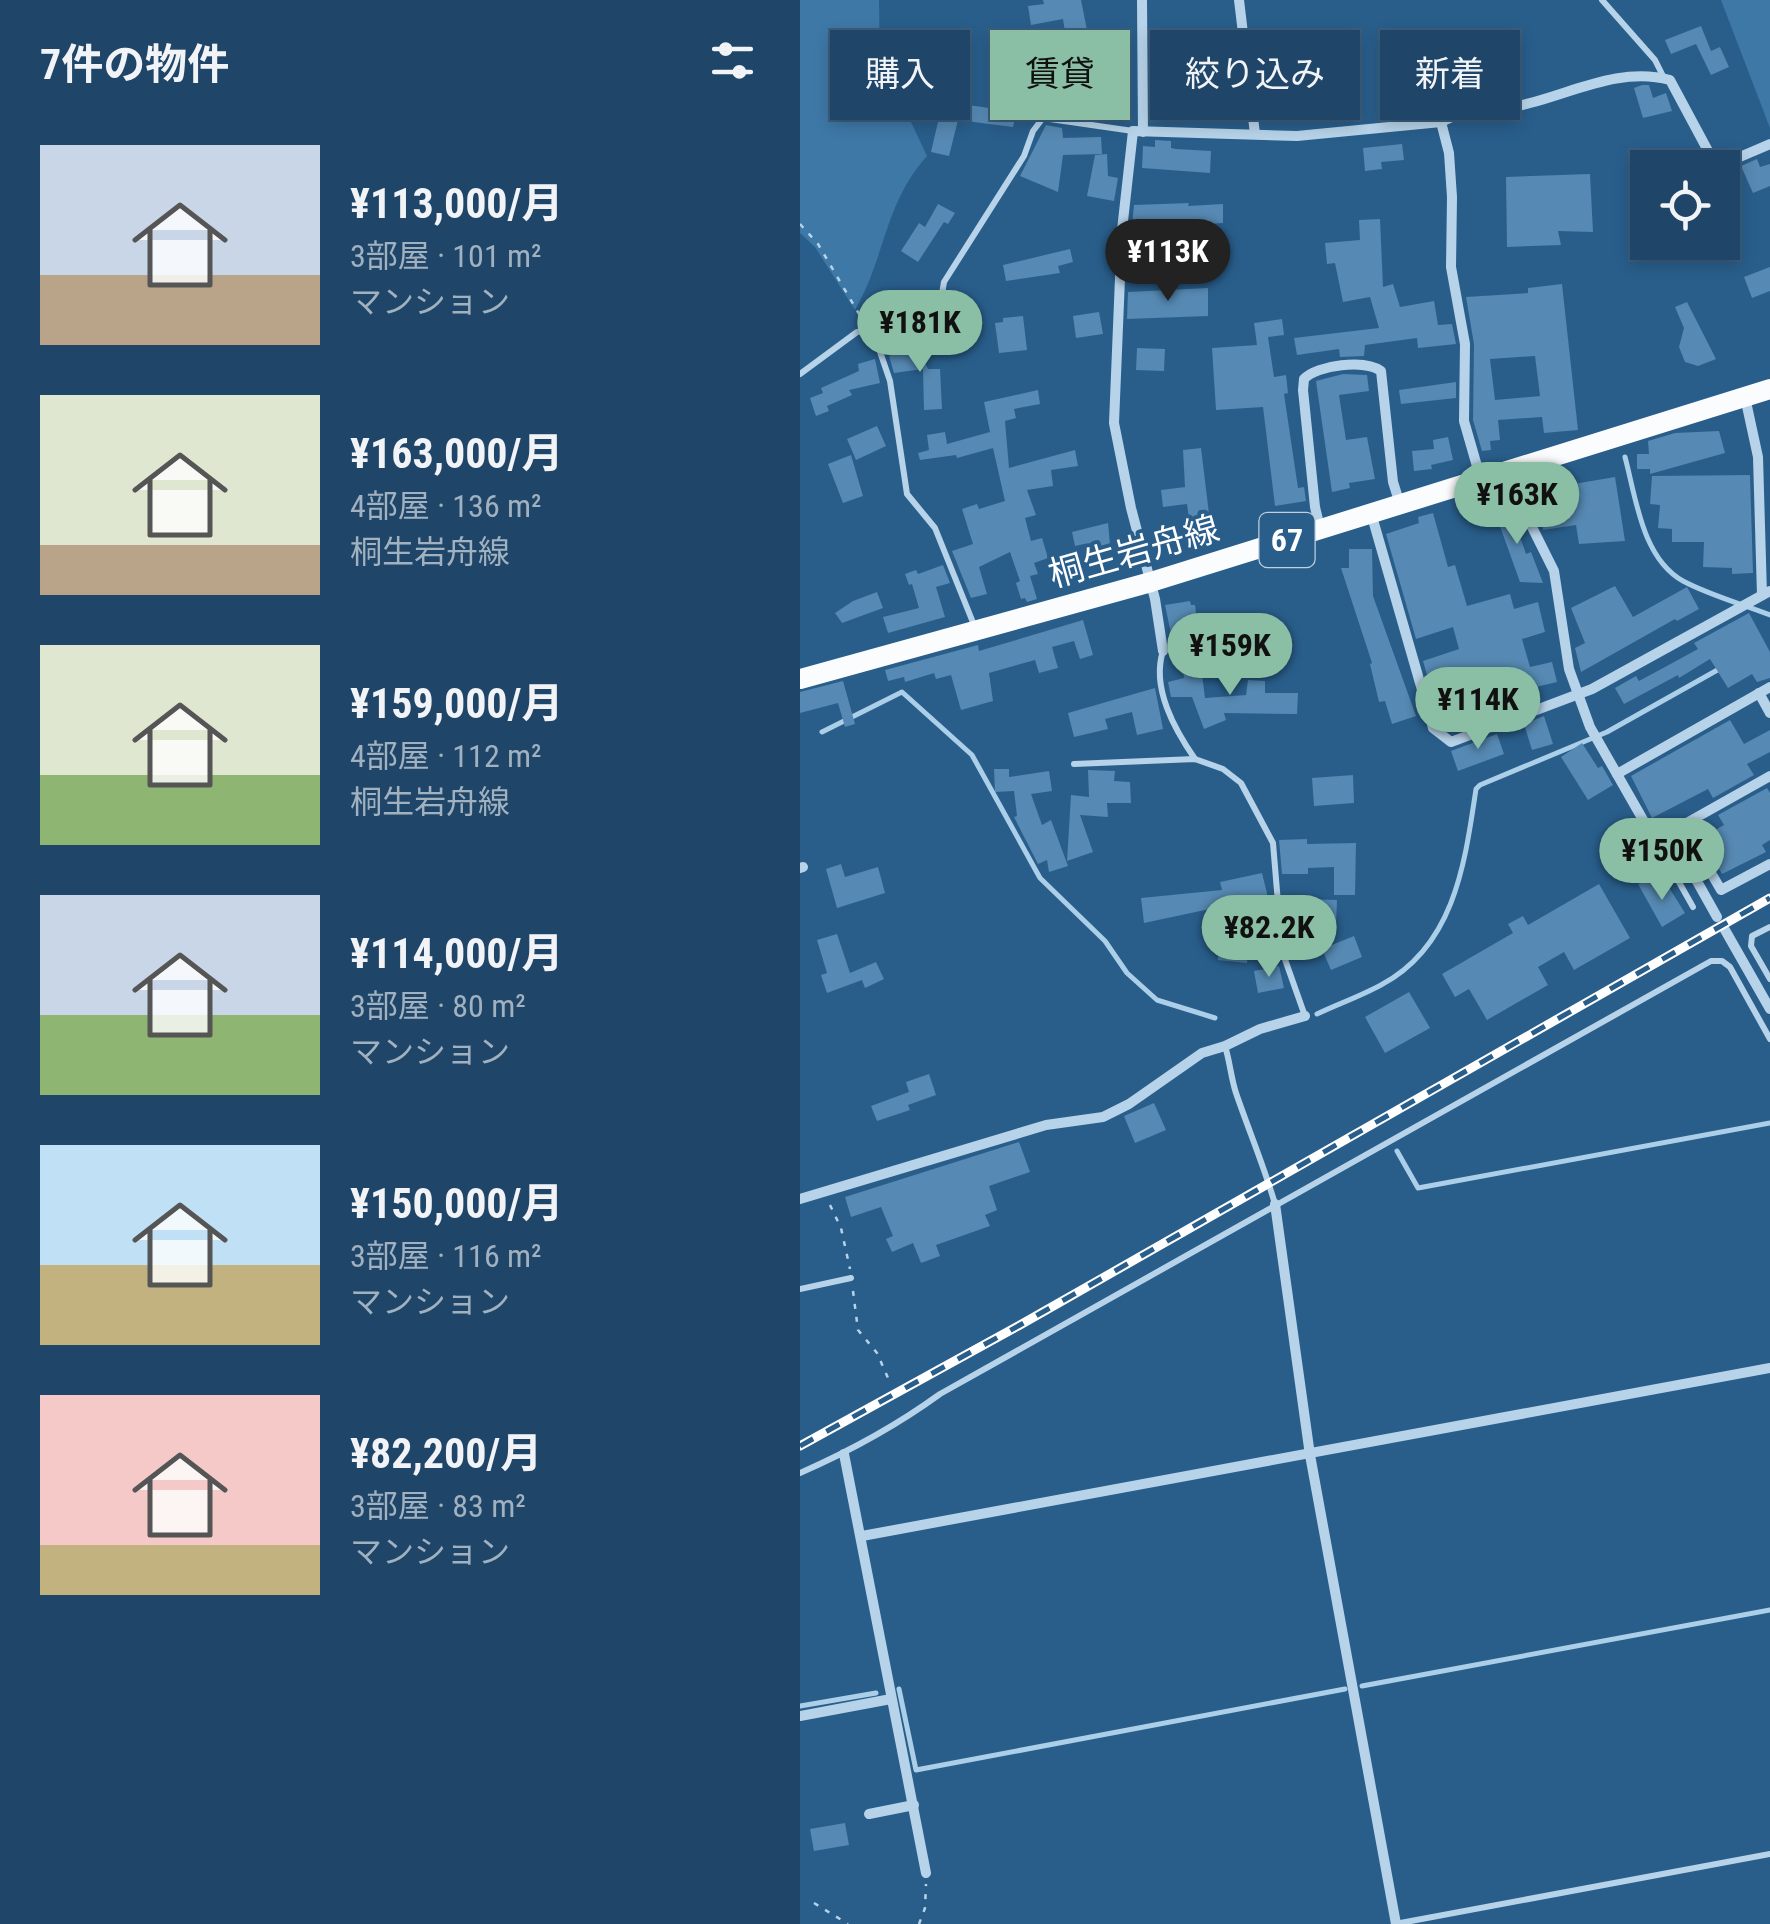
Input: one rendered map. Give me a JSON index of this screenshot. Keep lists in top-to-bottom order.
{
  "streets": {
    "main road": ["67", "桐生岩舟線"]
  },
  "page": {
    "heading": "7件の物件",
    "chip": [
      "購入",
      "賃貸",
      "絞り込み",
      "新着"
    ],
    "list": [
      {
        "name": "¥113,000/月",
        "note": "3部屋 · 101 m² · マンション"
      },
      {
        "name": "¥163,000/月",
        "note": "4部屋 · 136 m² · 桐生岩舟線"
      },
      {
        "name": "¥159,000/月",
        "note": "4部屋 · 112 m² · 桐生岩舟線"
      },
      {
        "name": "¥114,000/月",
        "note": "3部屋 · 80 m² · マンション"
      },
      {
        "name": "¥150,000/月",
        "note": "3部屋 · 116 m² · マンション"
      },
      {
        "name": "¥82,200/月",
        "note": "3部屋 · 83 m² · マンション"
      }
    ],
    "price": [
      "¥113K",
      "¥181K",
      "¥163K",
      "¥159K",
      "¥114K",
      "¥150K",
      "¥82.2K"
    ]
  }
}
